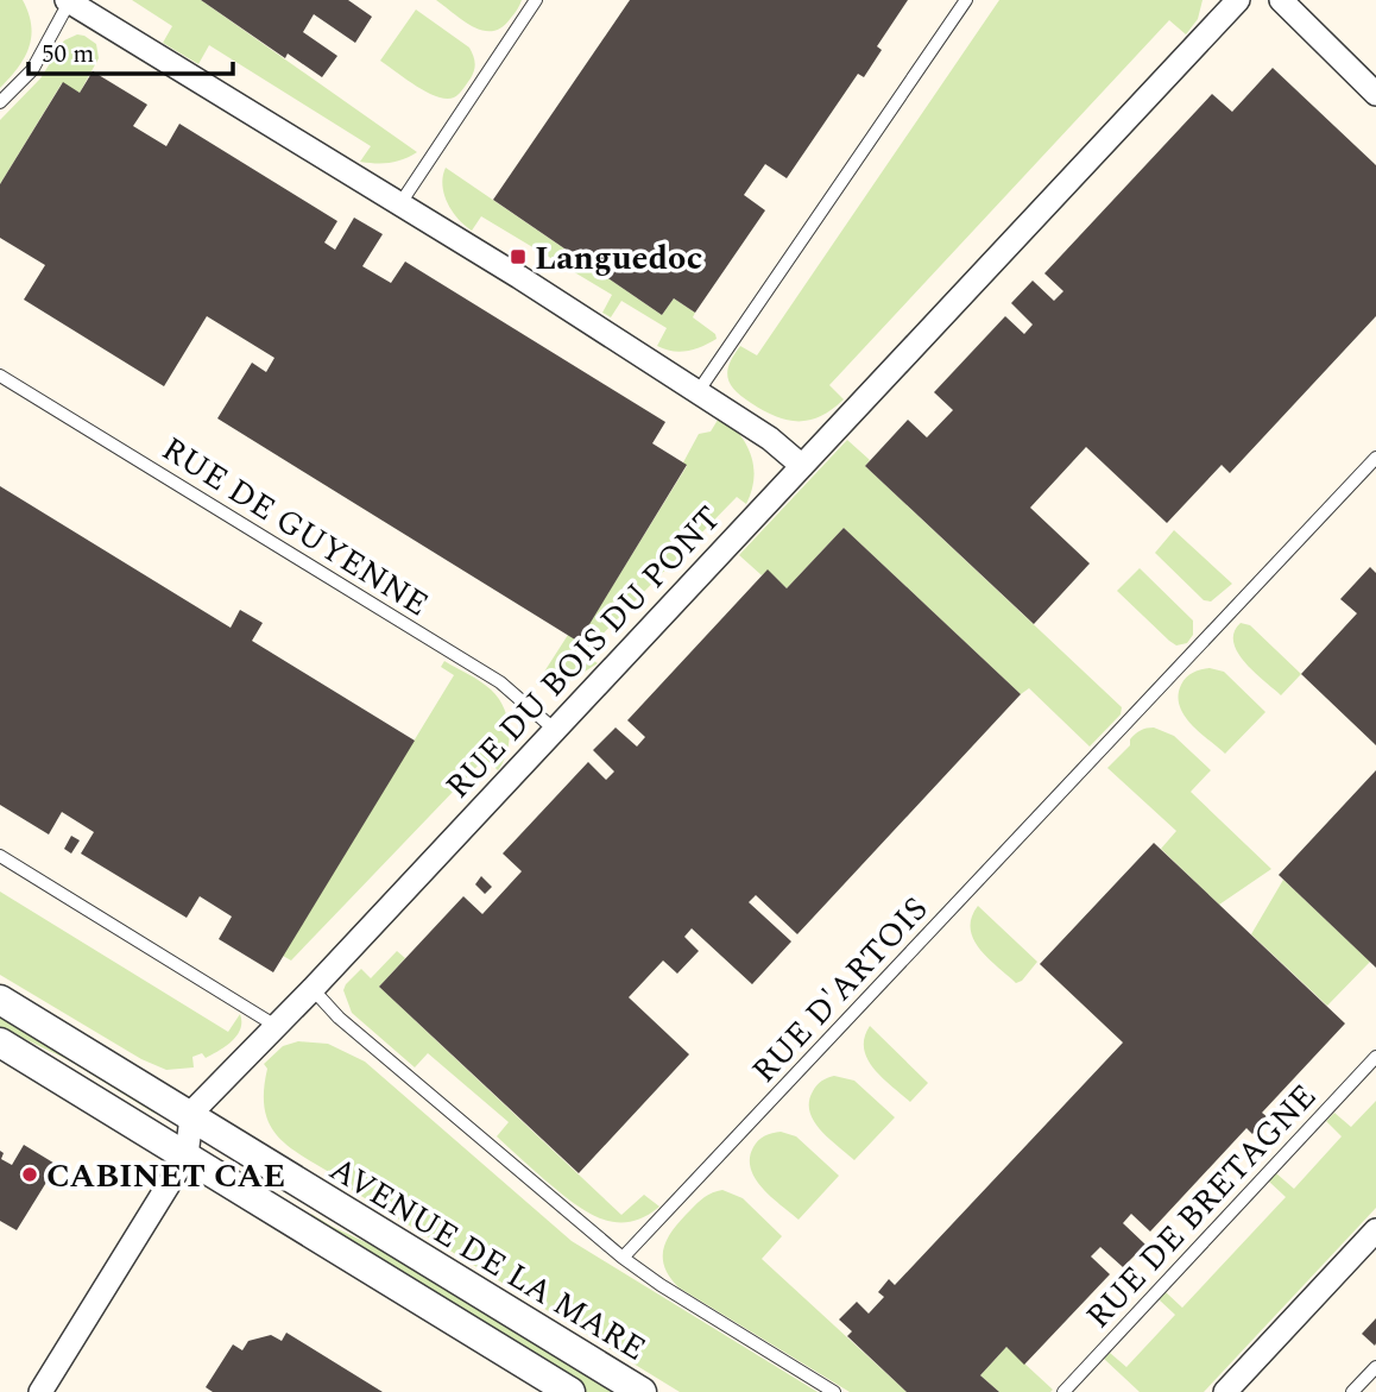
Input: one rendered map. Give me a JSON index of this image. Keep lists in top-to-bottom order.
{
  "streets": {
    "street": ["RUE DU BOIS DU PONT", "AVENUE DE LA MARE"],
    "lane": ["RUE DE GUYENNE", "RUE D'ARTOIS", "RUE DE BRETAGNE"]
  },
  "crossings": [
    ["RUE DE GUYENNE", "RUE DU BOIS DU PONT"],
    ["RUE DU BOIS DU PONT", "AVENUE DE LA MARE"]
  ],
  "places": {
    "transit": ["Languedoc"],
    "other": ["CABINET CAE"]
  },
  "scale_bar": "50 m"
}
